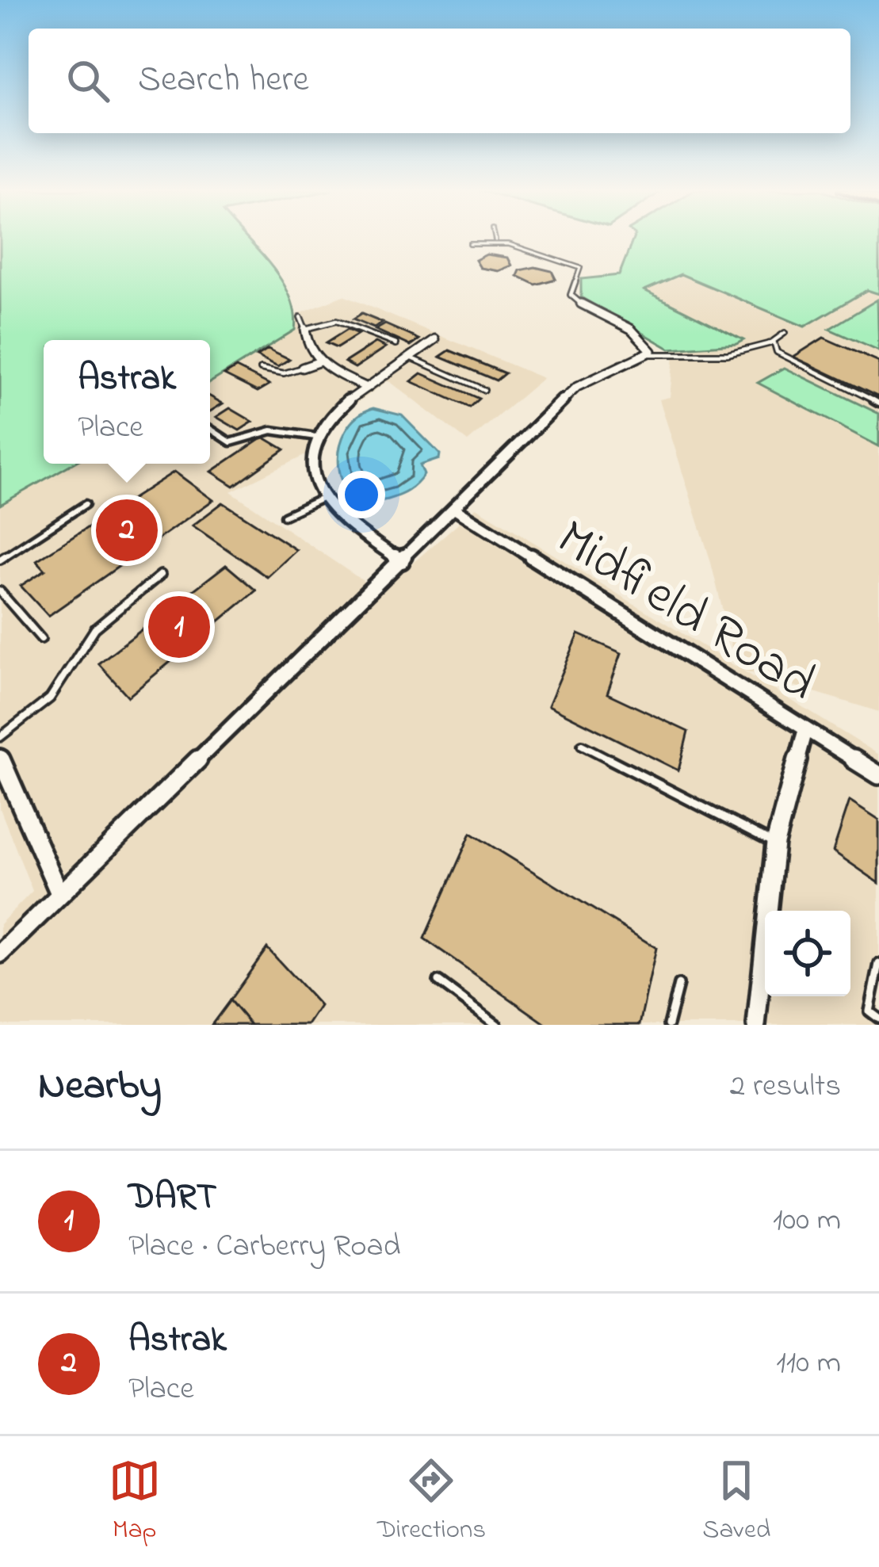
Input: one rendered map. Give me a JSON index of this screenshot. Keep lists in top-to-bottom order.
{
  "streets": {
    "street": ["Midfield Road"]
  },
  "page": {
    "search": "Search here",
    "popup": ["Astrak", "Place"],
    "pins": ["2", "1"],
    "heading": ["Nearby", "2 results"],
    "list": [
      {
        "mark": "1",
        "name": "DART",
        "note": "Place · Carberry Road",
        "value": "100 m"
      },
      {
        "mark": "2",
        "name": "Astrak",
        "note": "Place",
        "value": "110 m"
      }
    ],
    "nav": ["Map", "Directions", "Saved"]
  }
}
